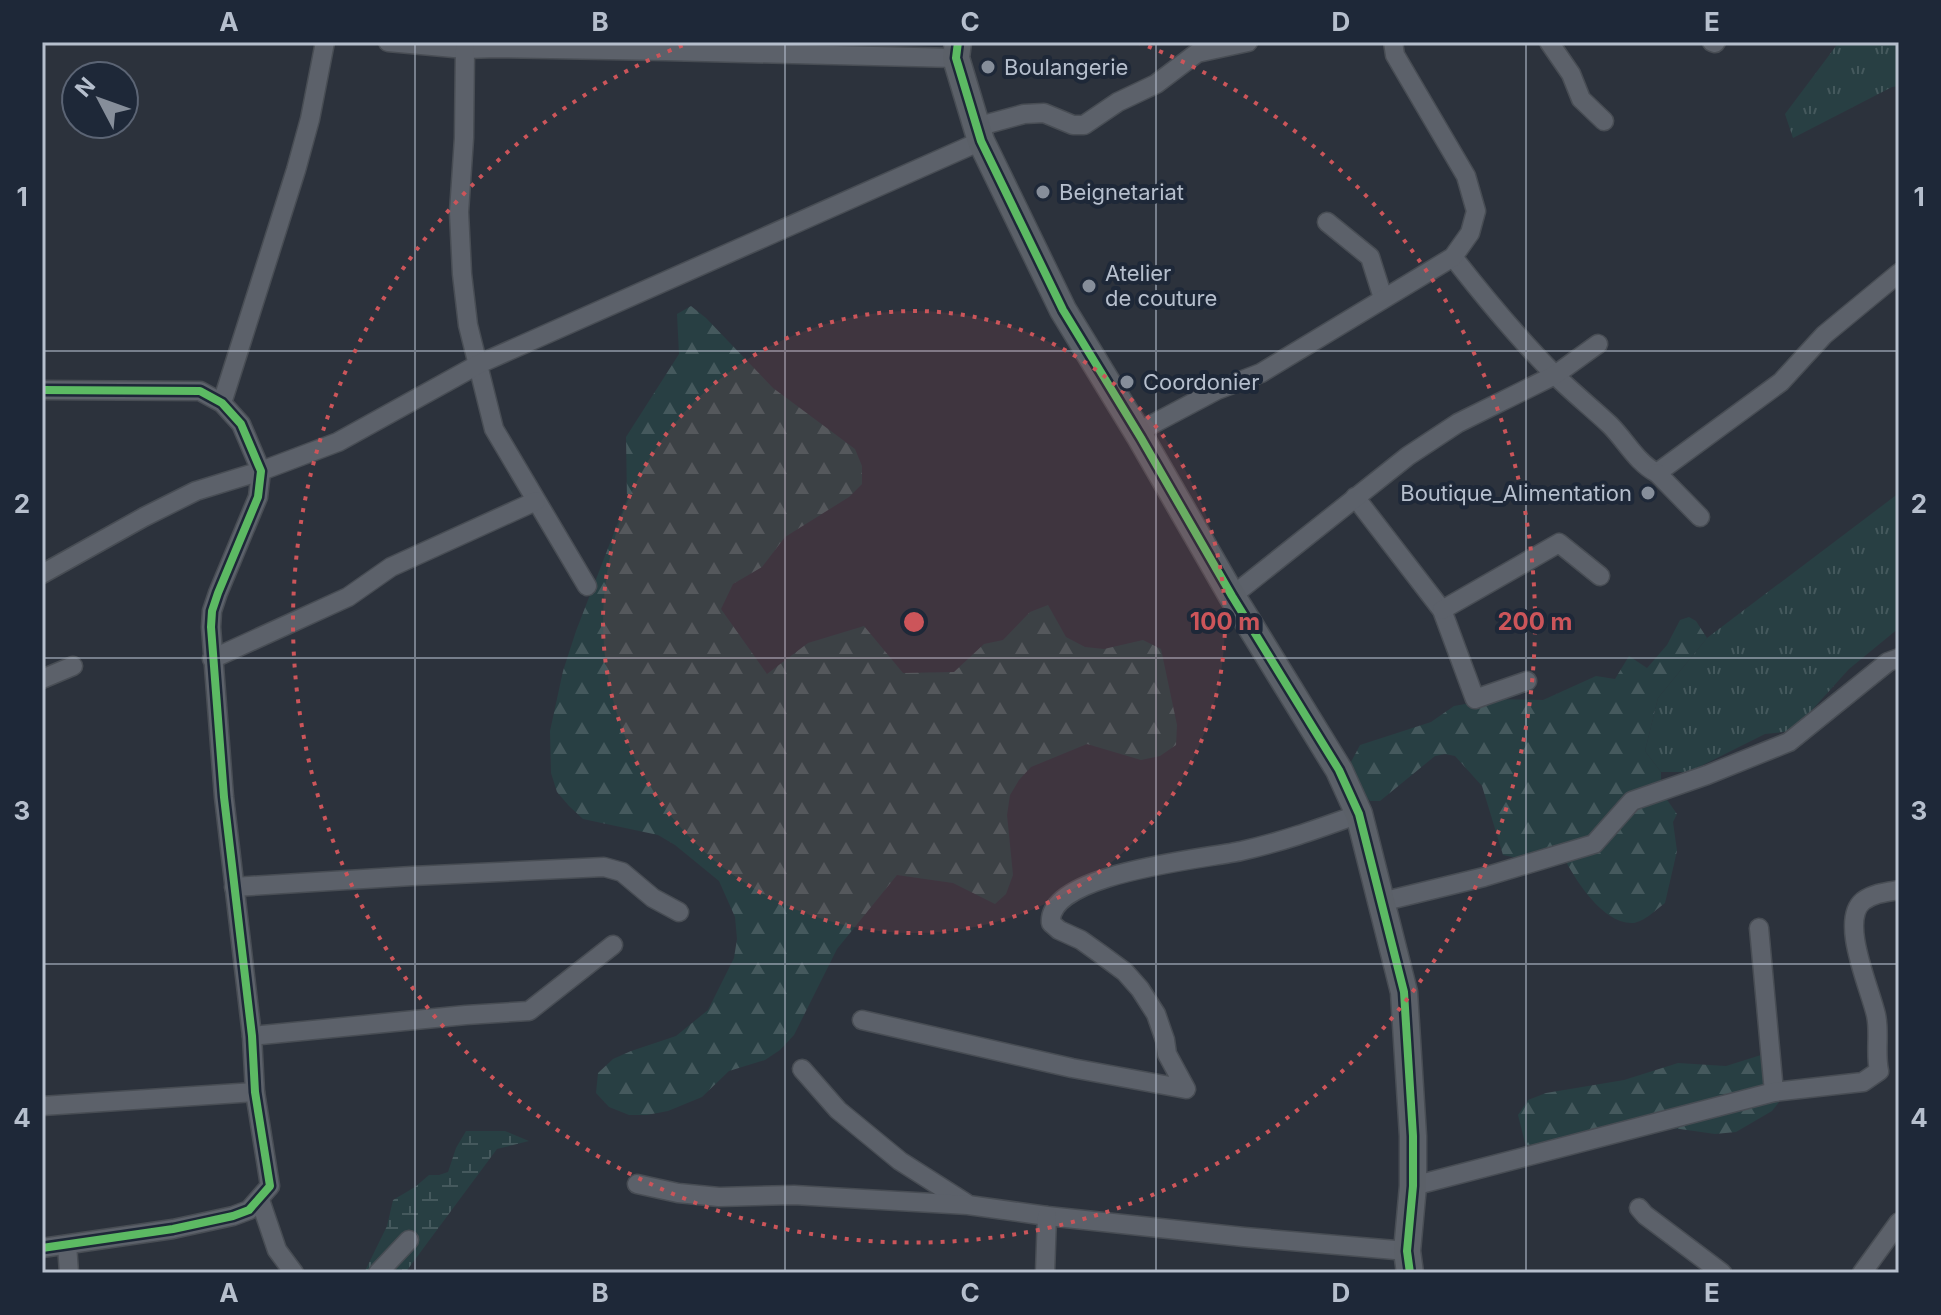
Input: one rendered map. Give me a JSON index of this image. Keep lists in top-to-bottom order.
{
  "places": [
    "Boulangerie",
    "Beignetariat",
    "Atelier de couture",
    "Coordonier",
    "Boutique_Alimentation"
  ],
  "north": "top left",
  "grid": {
    "columns": [
      "A",
      "B",
      "C",
      "D",
      "E"
    ],
    "rows": [
      "1",
      "2",
      "3",
      "4"
    ]
  },
  "rings": ["100 m", "200 m"]
}
